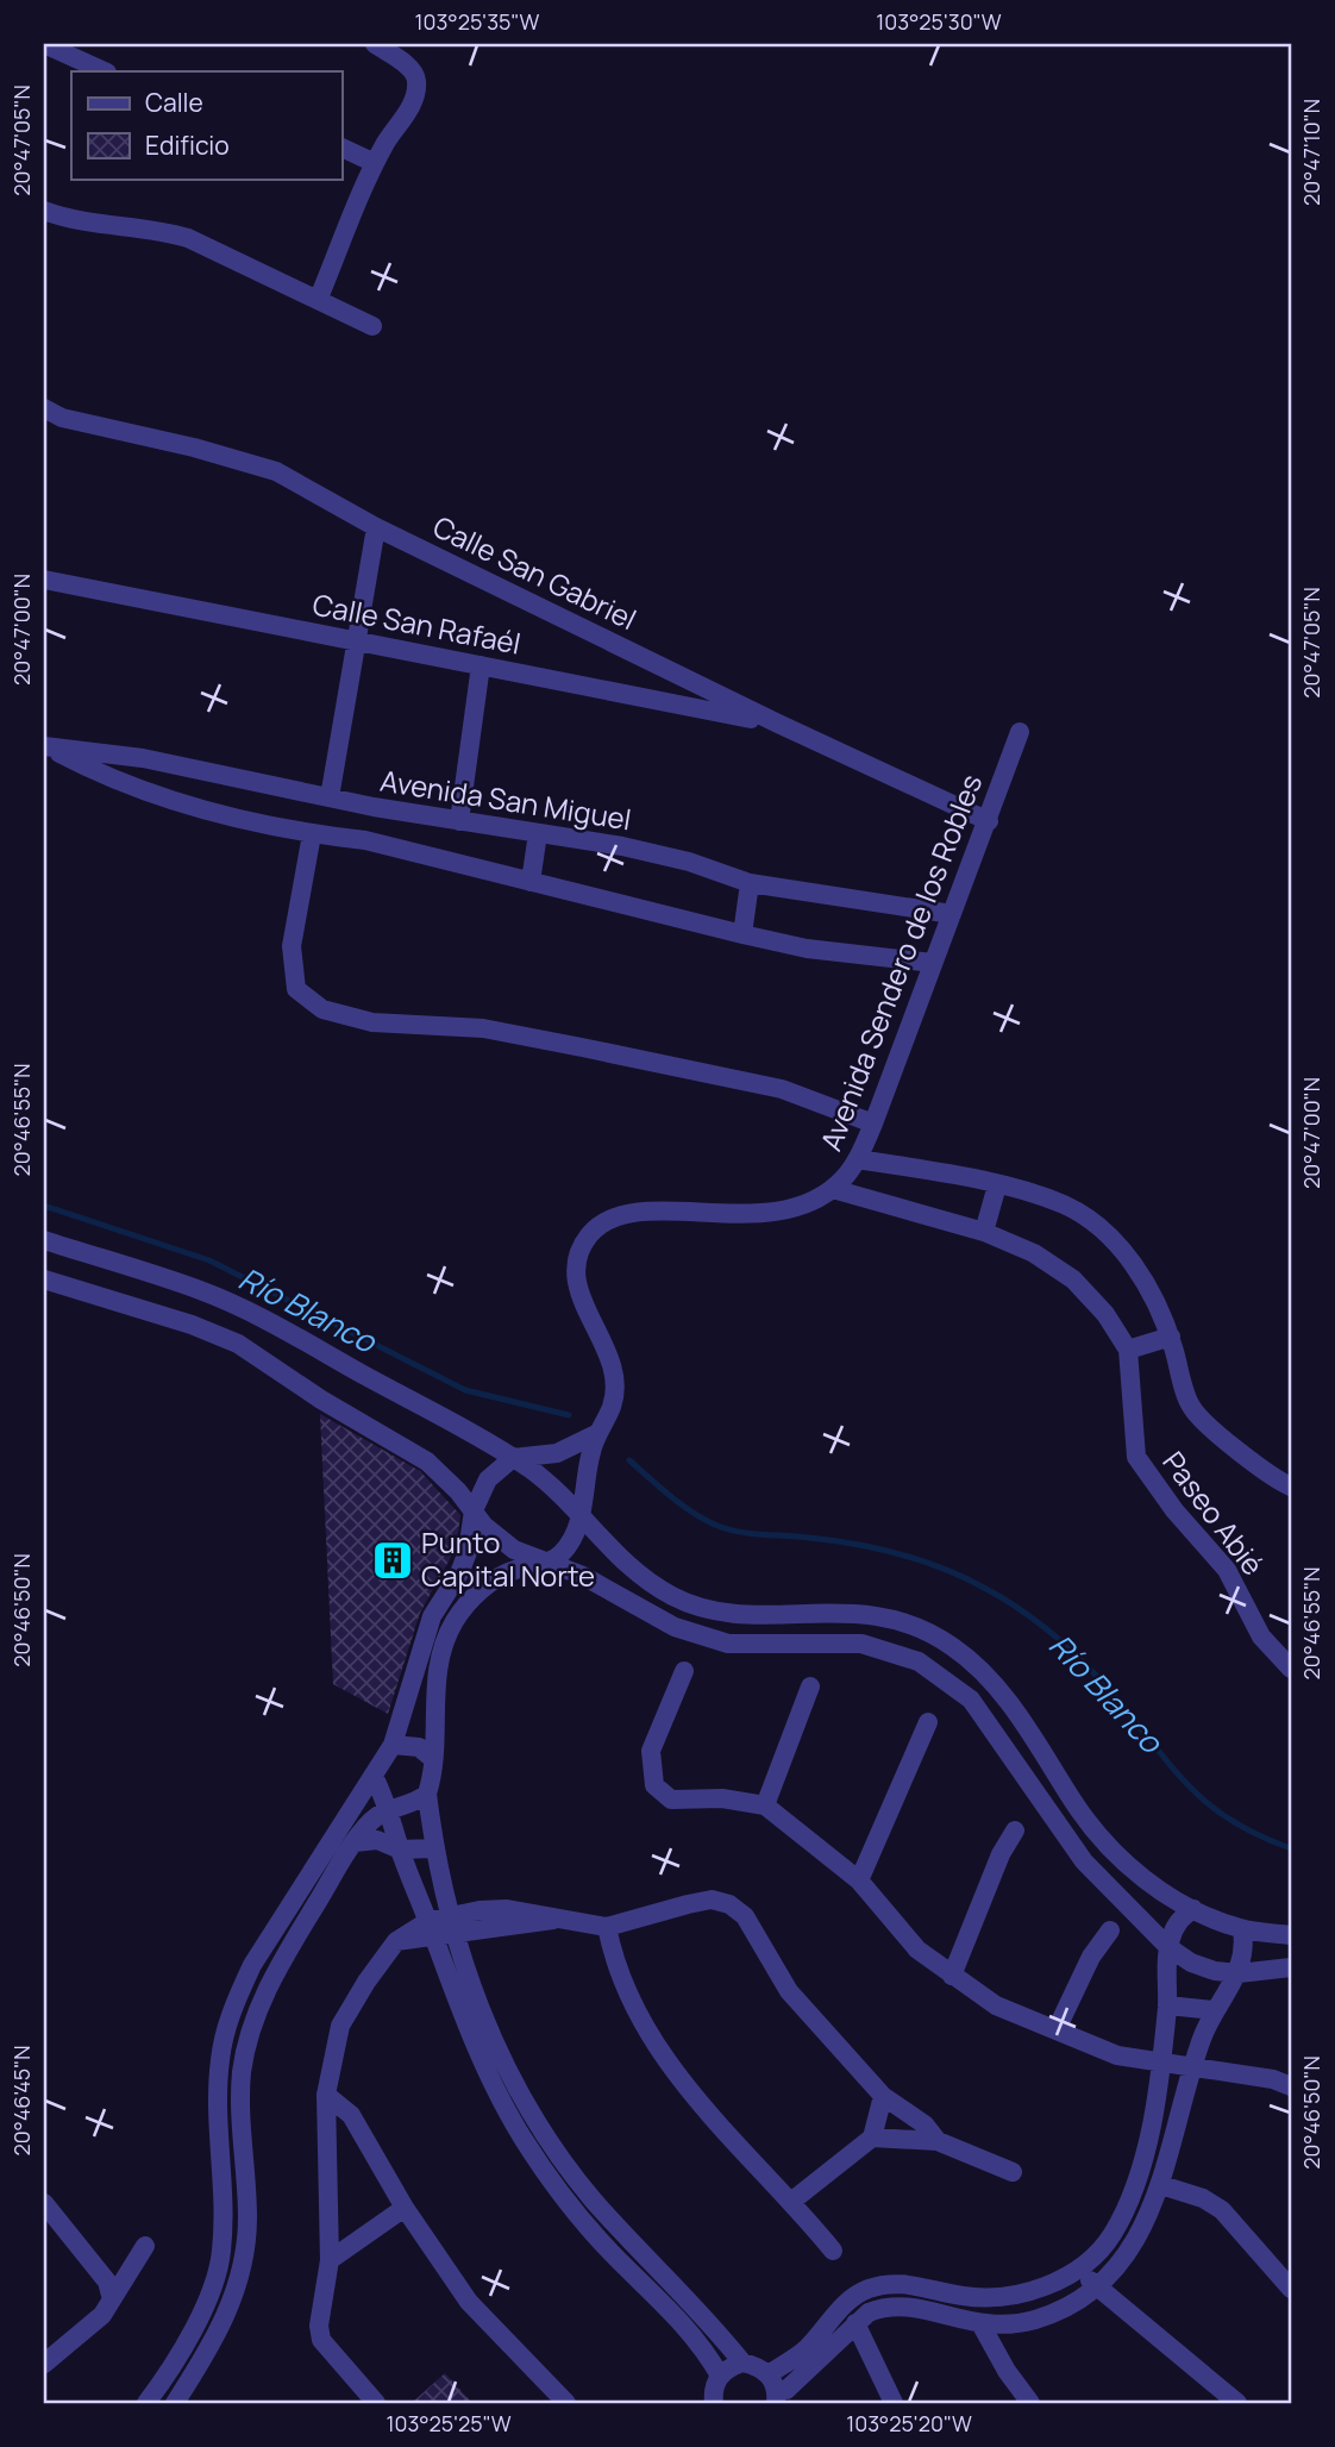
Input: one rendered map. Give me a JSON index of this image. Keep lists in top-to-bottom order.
{
  "streets": {
    "street": [
      "Calle San Gabriel",
      "Calle San Rafaél",
      "Avenida San Miguel",
      "Avenida Sendero de los Robles",
      "Paseo Abié"
    ]
  },
  "crossings": [
    ["Calle San Gabriel", "Calle San Rafaél"],
    ["Calle San Gabriel", "Avenida Sendero de los Robles"],
    ["Avenida San Miguel", "Avenida Sendero de los Robles"],
    ["Avenida Sendero de los Robles", "Paseo Abié"]
  ],
  "water": ["Río Blanco"],
  "places": {
    "building": ["Punto Capital Norte"]
  },
  "legend": ["Calle", "Edificio"],
  "coordinates": [
    "103°25'35\"W",
    "103°25'30\"W",
    "20°47'05\"N",
    "20°47'10\"N",
    "20°47'00\"N",
    "20°46'55\"N",
    "20°46'50\"N",
    "20°46'45\"N",
    "103°25'25\"W",
    "103°25'20\"W"
  ]
}
